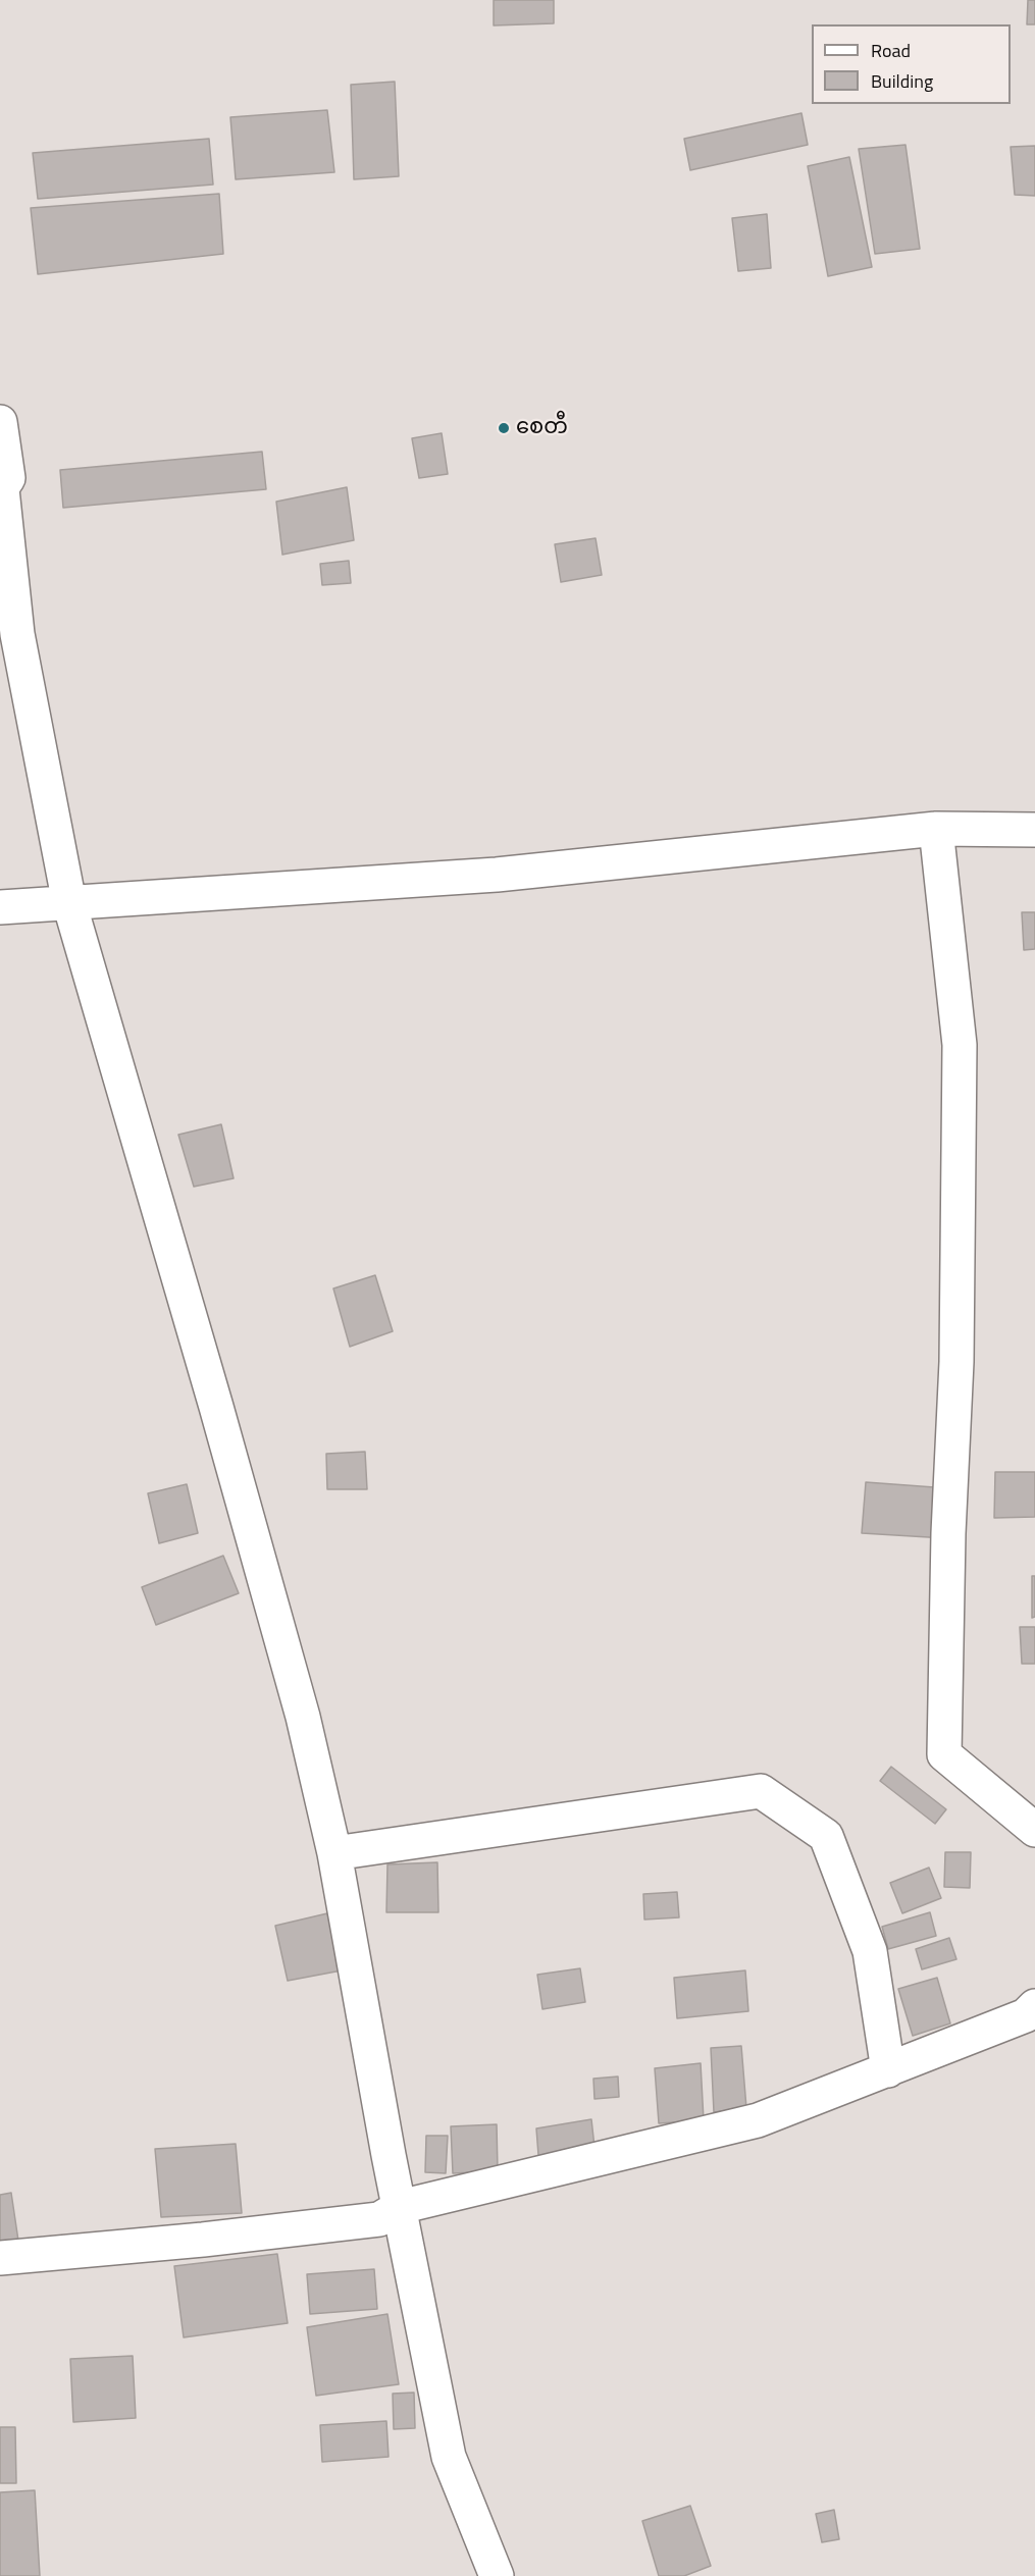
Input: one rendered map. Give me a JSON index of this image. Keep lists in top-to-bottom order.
{
  "places": ["စေတီ"],
  "legend": ["Road", "Building"]
}
